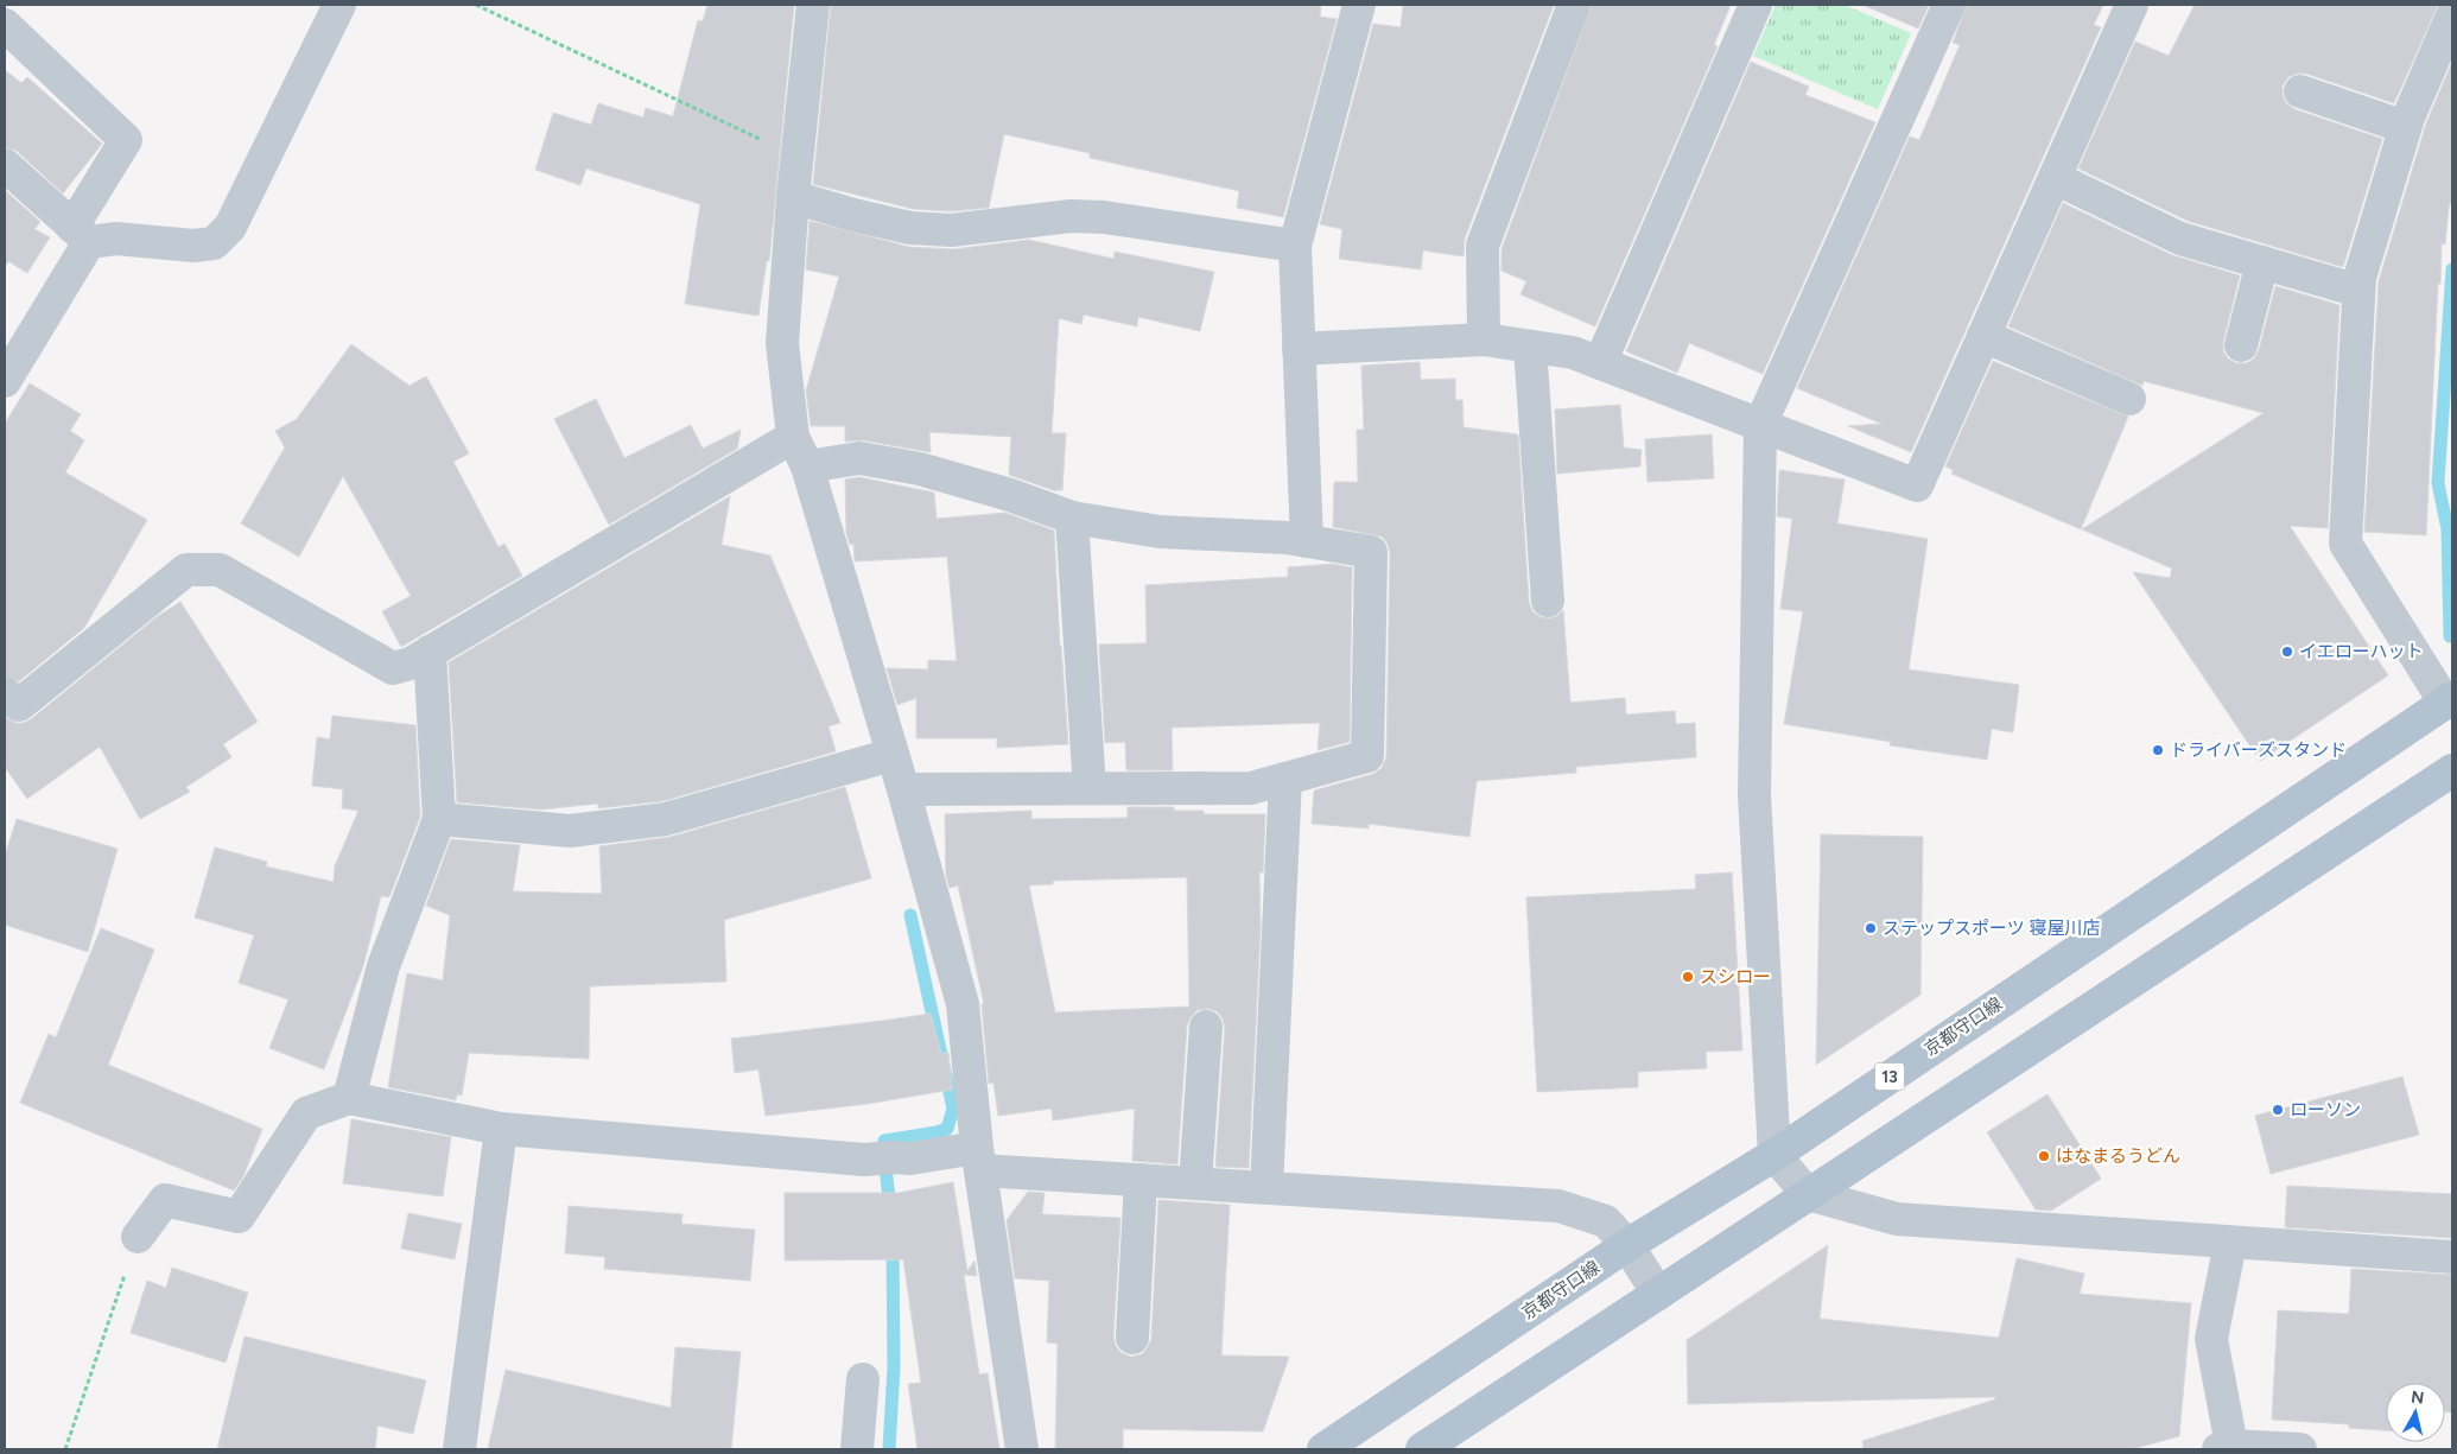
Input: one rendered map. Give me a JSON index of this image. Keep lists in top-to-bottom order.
{
  "streets": {
    "main road": ["京都守口線", "13"]
  },
  "places": [
    "イエローハット",
    "ドライバーズスタンド",
    "ステップスポーツ 寝屋川店",
    "スシロー",
    "ローソン",
    "はなまるうどん"
  ],
  "north": "top"
}
